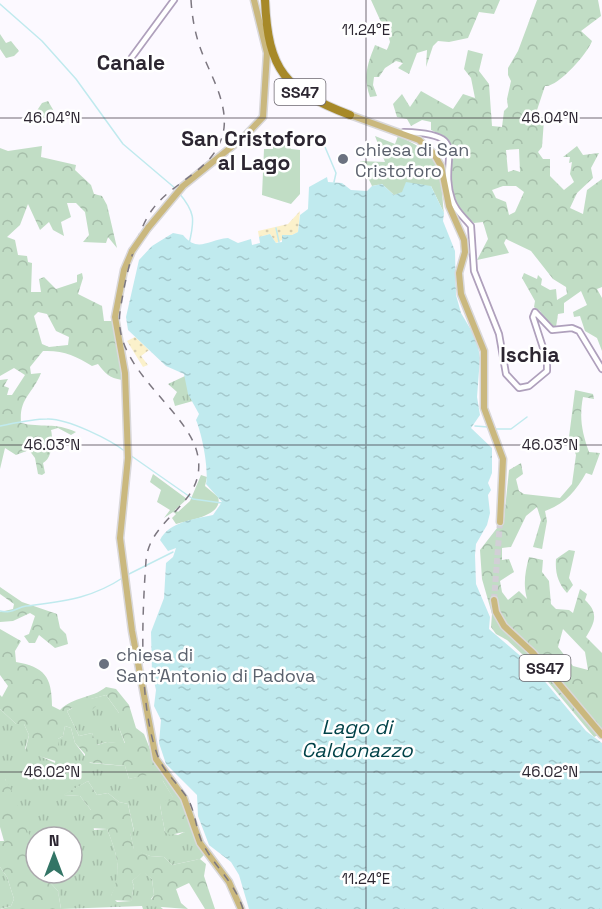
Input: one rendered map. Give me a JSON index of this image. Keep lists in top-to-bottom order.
{
  "streets": {
    "highway": ["SS47"]
  },
  "districts": ["Canale", "San Cristoforo al Lago", "Ischia"],
  "water": ["Lago di Caldonazzo"],
  "places": ["chiesa di San Cristoforo", "chiesa di Sant'Antonio di Padova"],
  "north": "top",
  "coordinates": [
    "11.24°E",
    "46.04°N",
    "46.03°N",
    "46.02°N"
  ]
}
